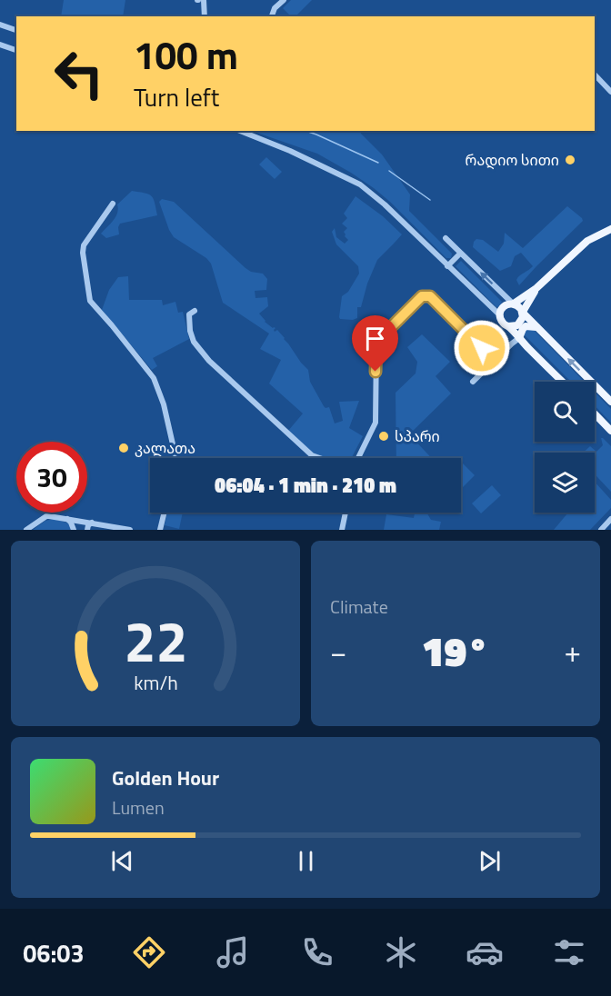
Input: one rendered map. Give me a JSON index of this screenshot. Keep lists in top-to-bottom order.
{
  "places": ["რადიო სითი", "სპარი", "კალათა"],
  "page": {
    "turn": ["100 m", "Turn left"],
    "limit": "30",
    "trip": "06:04 · 1 min · 210 m",
    "tile": "Climate",
    "heat": ["−", "19°", "+"],
    "song": ["Golden Hour", "Lumen"],
    "tabs": "06:03",
    "gauge": ["22", "km/h"]
  }
}
